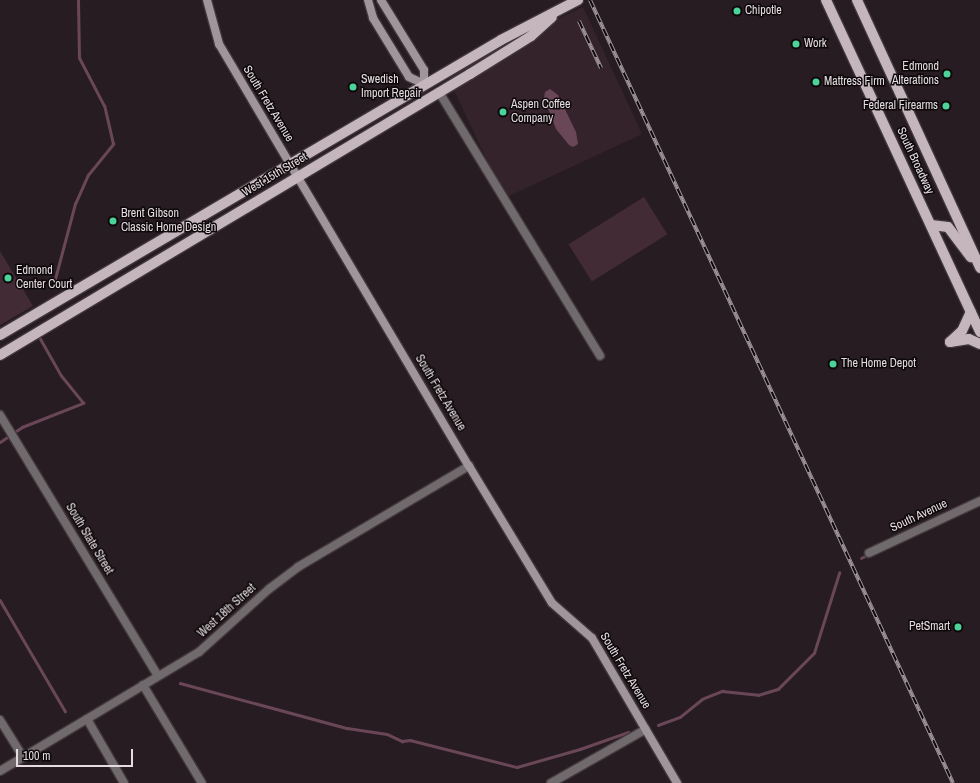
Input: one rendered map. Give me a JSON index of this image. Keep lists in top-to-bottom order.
{
  "streets": {
    "main road": ["South Broadway", "West 15th Street"],
    "street": [
      "South Fretz Avenue",
      "South Avenue",
      "South State Street",
      "West 18th Street"
    ]
  },
  "crossings": [
    ["South Fretz Avenue", "West 15th Street"],
    ["South Fretz Avenue", "West 18th Street"],
    ["South State Street", "West 18th Street"]
  ],
  "places": [
    "Chipotle",
    "Work",
    "Edmond Alterations",
    "Mattress Firm",
    "Swedish Import Repair",
    "Federal Firearms",
    "Aspen Coffee Company",
    "Brent Gibson Classic Home Design",
    "Edmond Center Court",
    "The Home Depot",
    "PetSmart"
  ],
  "scale_bar": "100 m"
}
